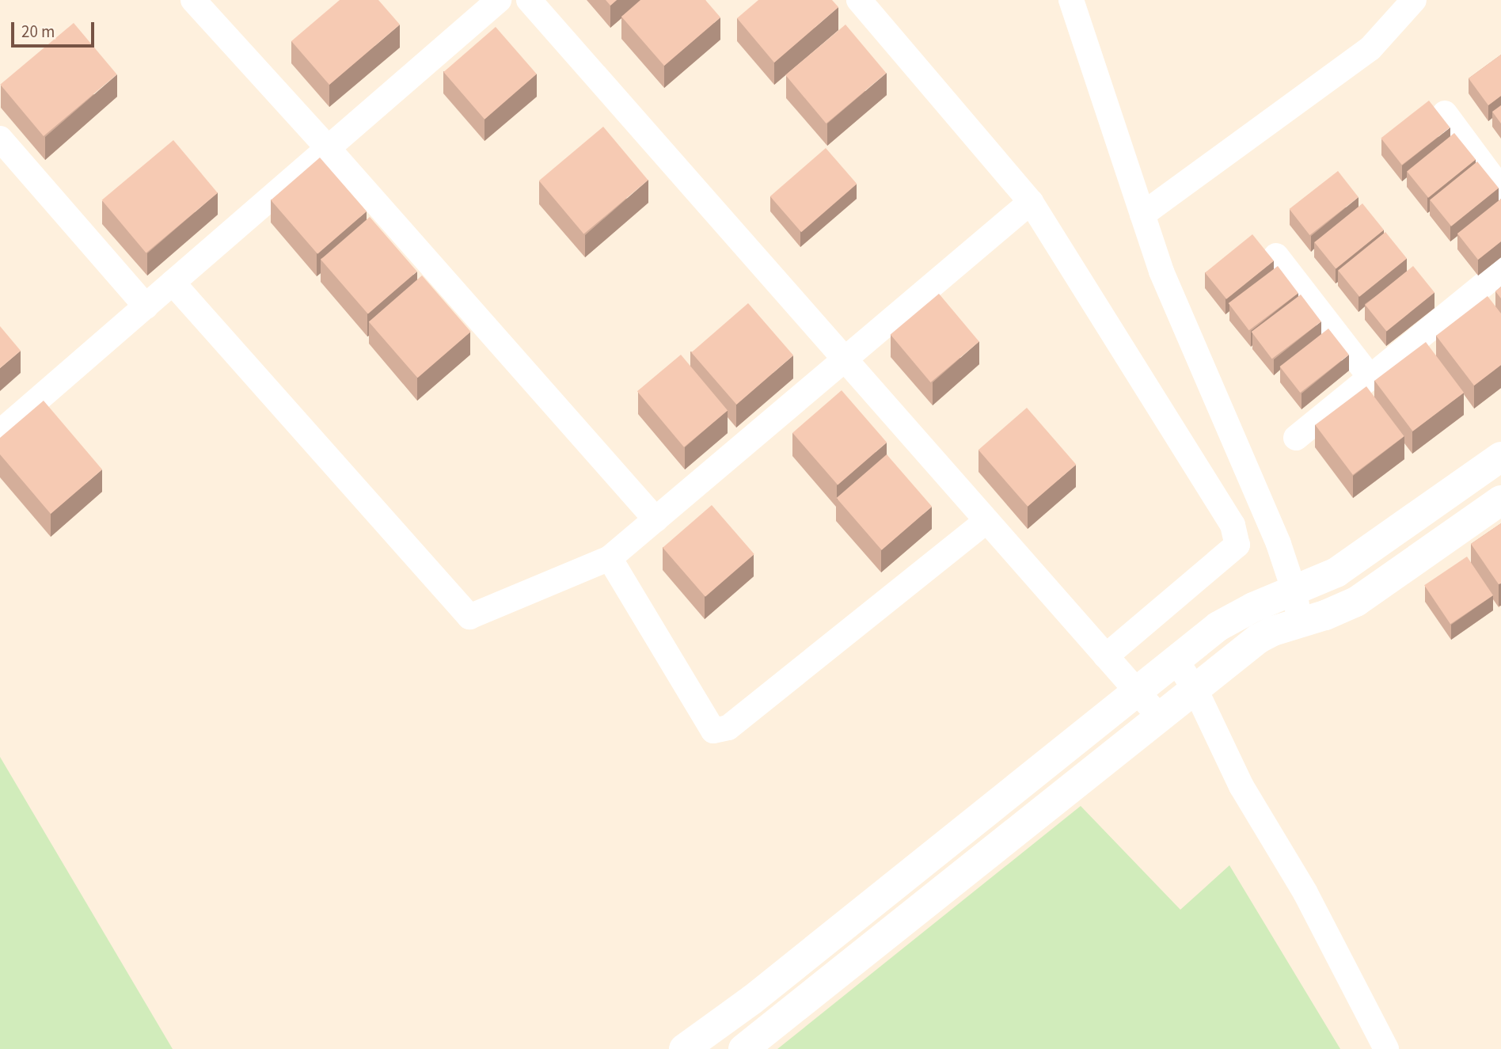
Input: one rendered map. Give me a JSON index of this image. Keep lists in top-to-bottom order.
{
  "scale_bar": "20 m"
}
